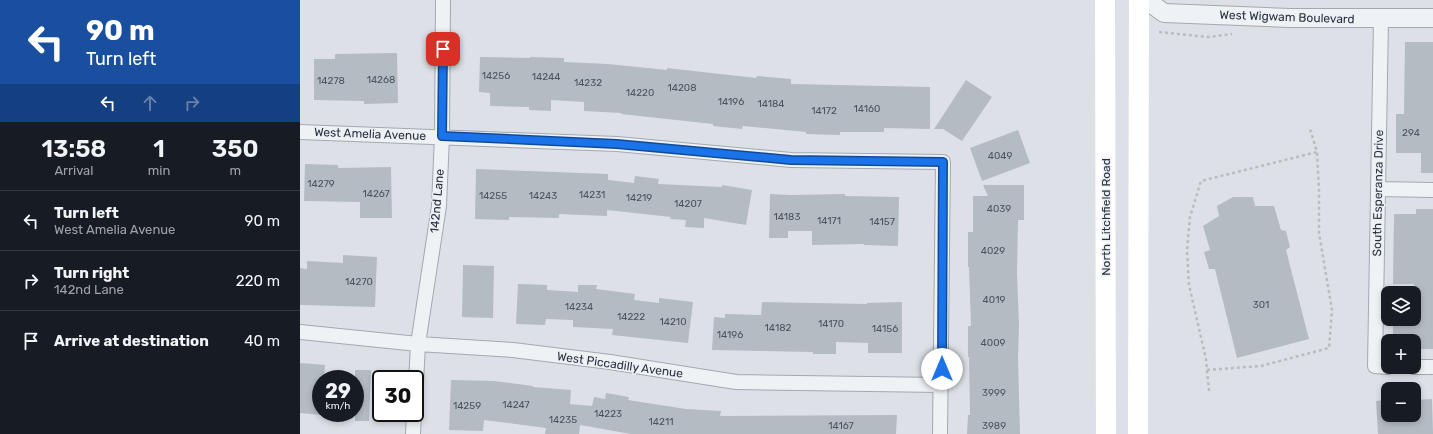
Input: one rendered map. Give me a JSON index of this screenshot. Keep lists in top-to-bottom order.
{
  "streets": {
    "main road": ["North Litchfield Road"],
    "street": [
      "West Wigwam Boulevard",
      "West Amelia Avenue",
      "South Esperanza Drive",
      "142nd Lane",
      "West Piccadilly Avenue"
    ]
  },
  "crossings": [
    ["West Wigwam Boulevard", "South Esperanza Drive"],
    ["West Amelia Avenue", "142nd Lane"],
    ["West Amelia Avenue", "West Piccadilly Avenue"],
    ["142nd Lane", "West Piccadilly Avenue"]
  ],
  "house_numbers": [
    "14256",
    "14244",
    "14268",
    "14278",
    "14232",
    "14208",
    "14220",
    "14196",
    "14184",
    "14160",
    "14172",
    "294",
    "4049",
    "14279",
    "14267",
    "14231",
    "14255",
    "14243",
    "14219",
    "14207",
    "4039",
    "14183",
    "14171",
    "14157",
    "4029",
    "14270",
    "4019",
    "301",
    "14234",
    "14222",
    "14210",
    "14170",
    "14182",
    "14156",
    "14196",
    "4009",
    "3999",
    "14247",
    "14259",
    "14223",
    "14235",
    "14211",
    "14167",
    "3989"
  ],
  "page": {
    "turn": ["90 m", "Turn left"],
    "eta": [
      "13:58",
      "Arrival",
      "1",
      "min",
      "350",
      "m"
    ],
    "list": [
      {
        "name": "Turn left",
        "note": "West Amelia Avenue",
        "value": "90 m"
      },
      {
        "name": "Turn right",
        "note": "142nd Lane",
        "value": "220 m"
      },
      {
        "name": "Arrive at destination",
        "value": "40 m"
      }
    ],
    "map_buttons": ["+", "−"],
    "speed": "29 km/h",
    "limit": "30"
  }
}
